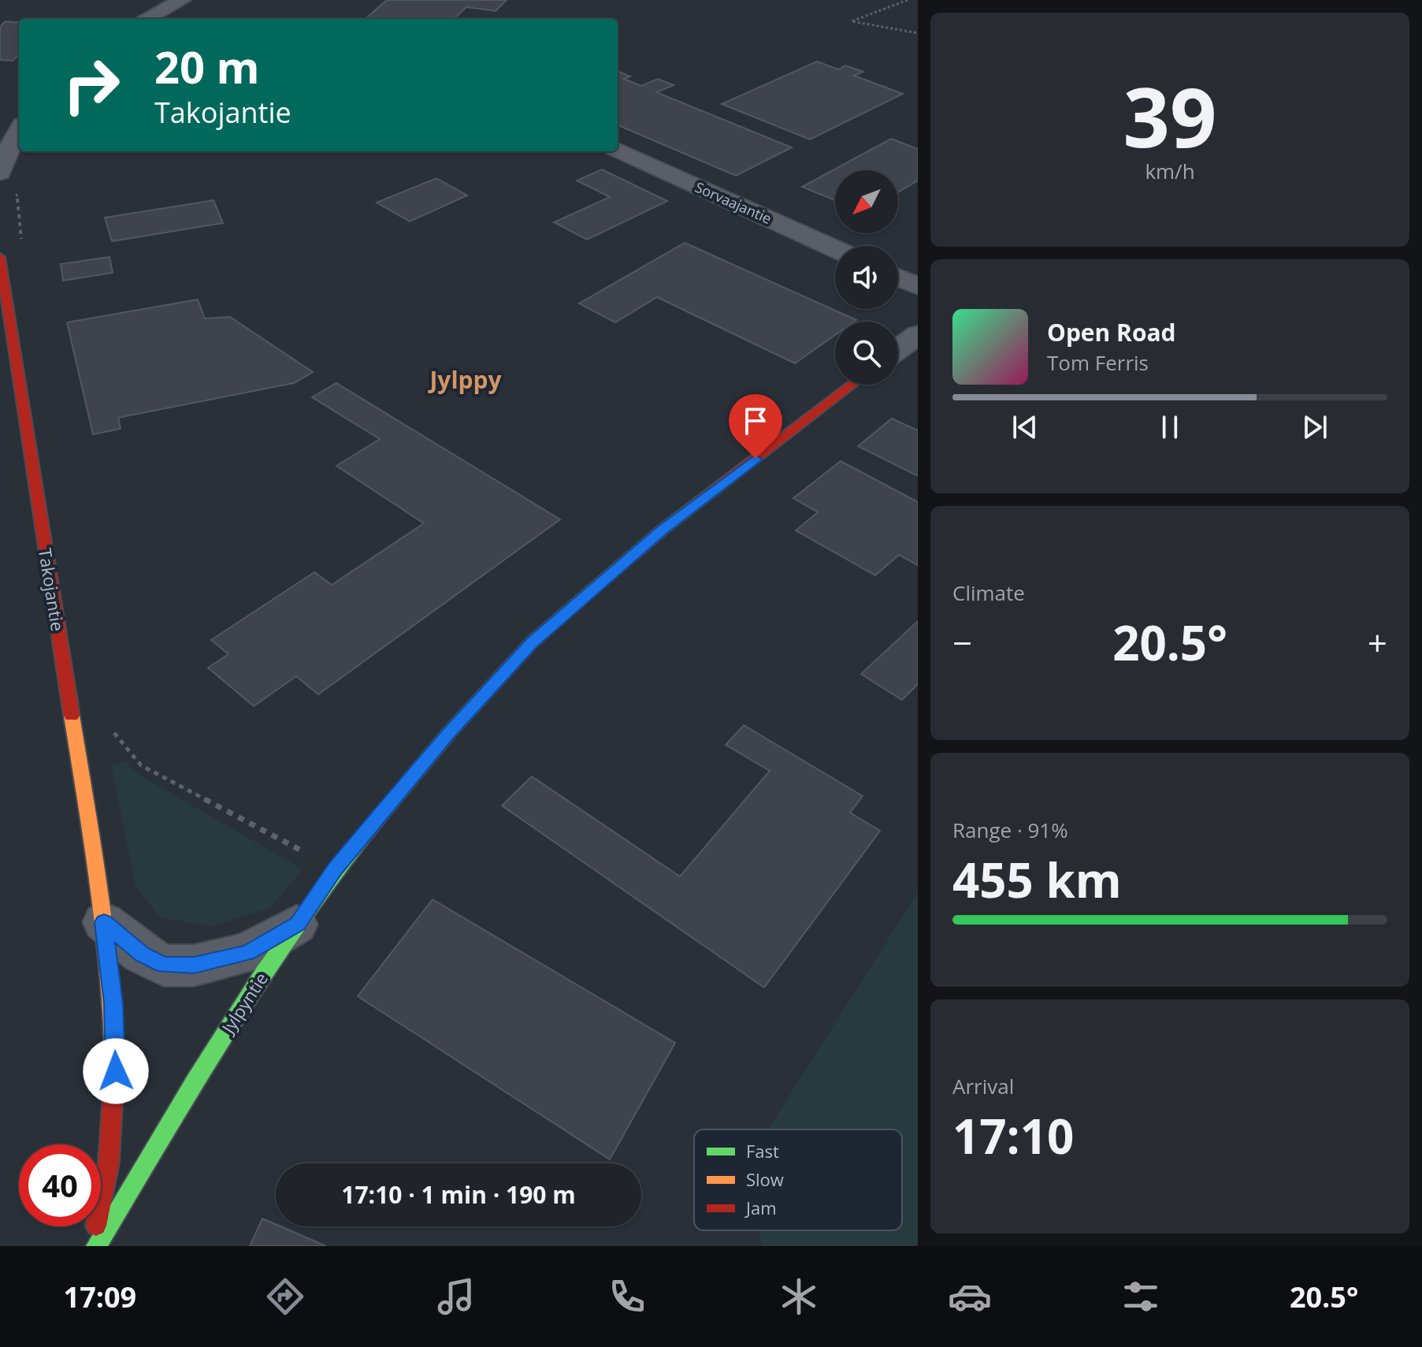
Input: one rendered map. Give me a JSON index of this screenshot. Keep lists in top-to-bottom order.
{
  "streets": {
    "street": ["Sorvaajantie", "Takojantie", "Jylpyntie"]
  },
  "districts": ["Jylppy"],
  "legend": ["Fast", "Slow", "Jam"],
  "north": "bottom left",
  "page": {
    "tile": [
      ["39", "km/h"],
      "Climate",
      ["Range · 91%", "455 km"],
      ["Arrival", "17:10"]
    ],
    "turn": ["20 m", "Takojantie"],
    "song": ["Open Road", "Tom Ferris"],
    "heat": ["−", "20.5°", "+"],
    "limit": "40",
    "trip": "17:10 · 1 min · 190 m",
    "tabs": ["17:09", "20.5°"]
  }
}
